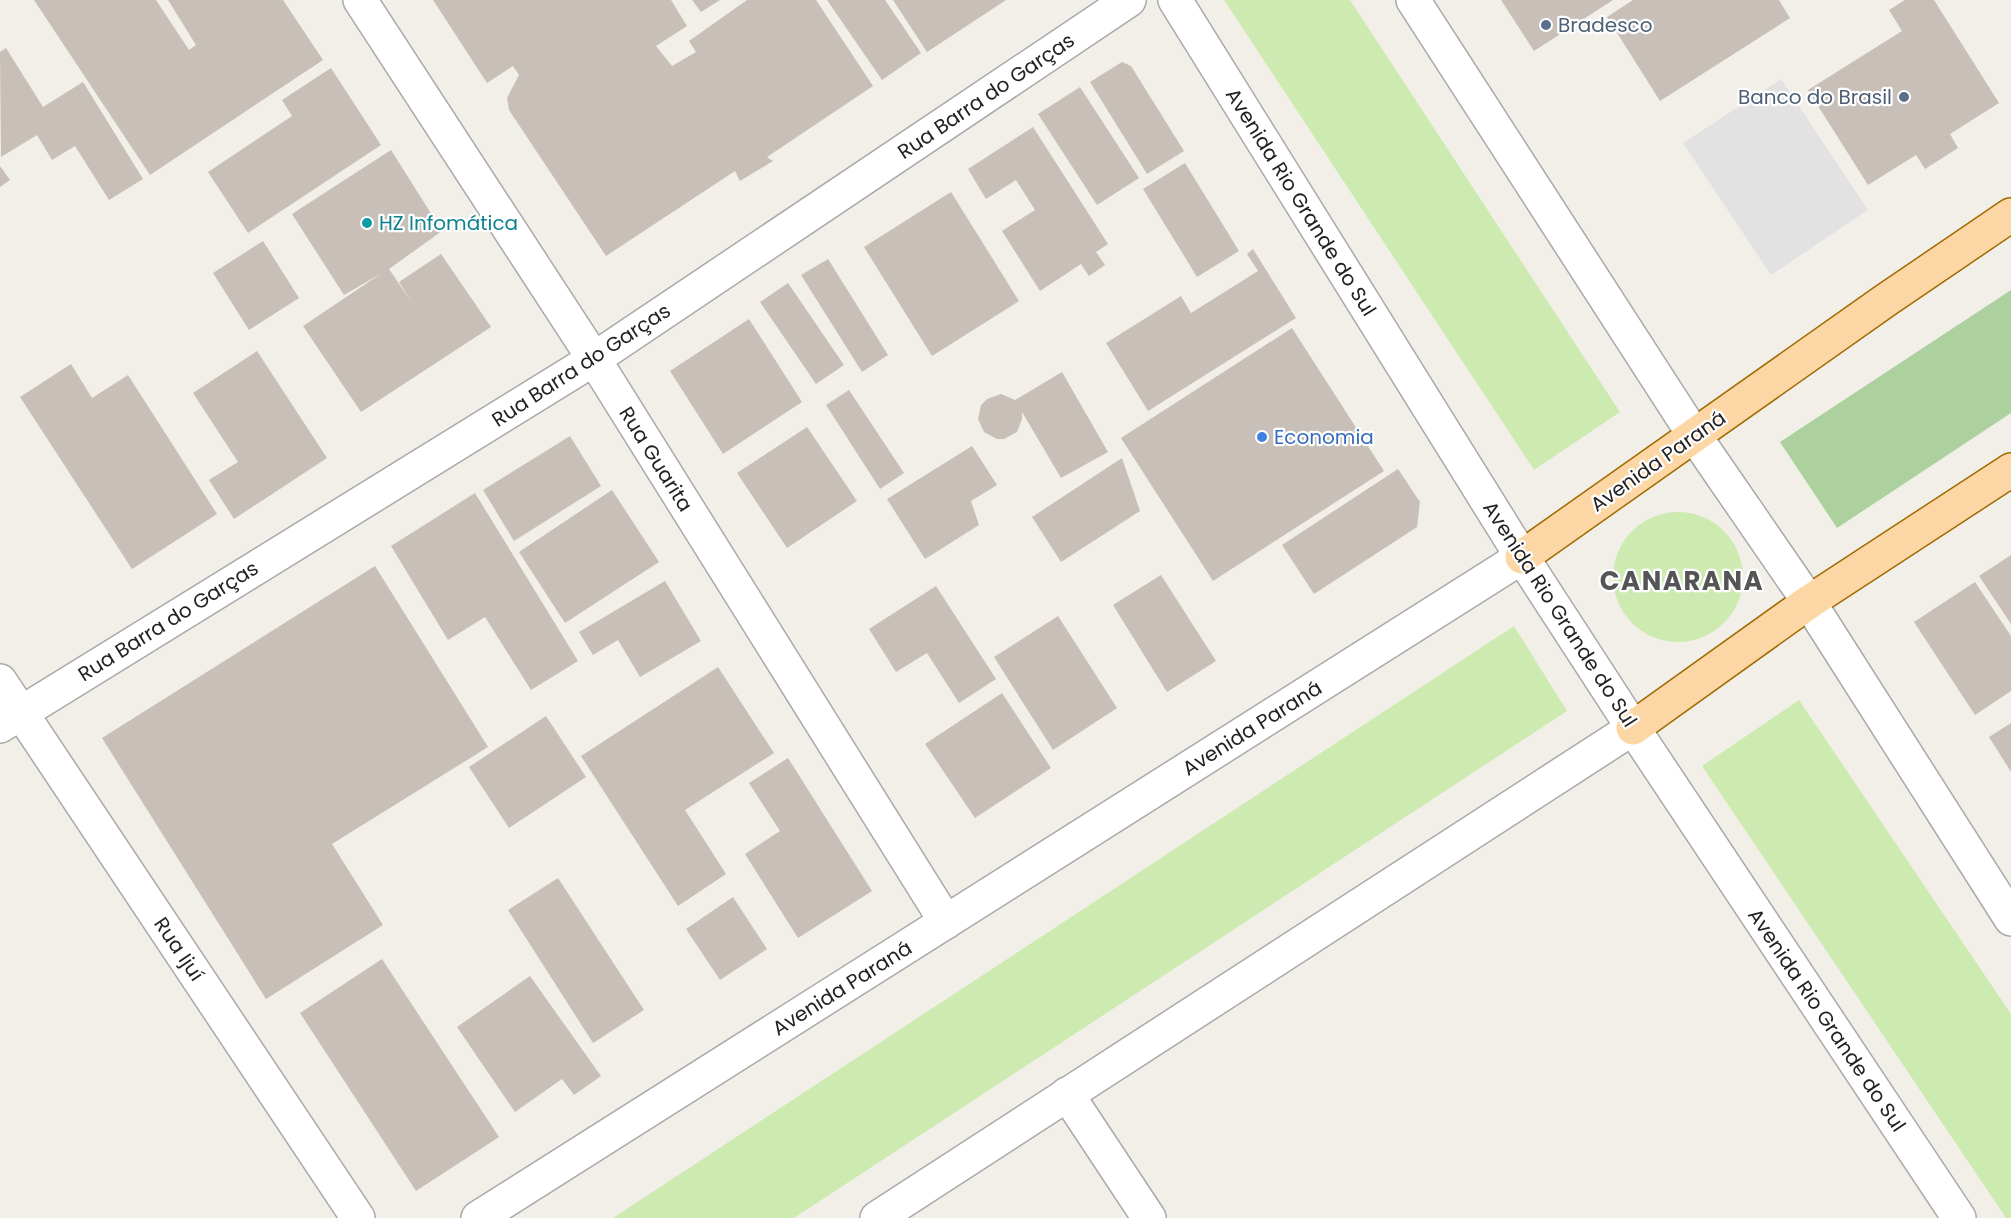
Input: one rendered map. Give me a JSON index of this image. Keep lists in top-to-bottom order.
{
  "streets": {
    "main road": ["Avenida Paraná"],
    "street": [
      "Rua Barra do Garças",
      "Avenida Rio Grande do Sul",
      "Rua Guarita",
      "Rua Ijuí"
    ]
  },
  "crossings": [
    ["Rua Barra do Garças", "Rua Guarita"],
    ["Rua Barra do Garças", "Rua Ijuí"],
    ["Avenida Rio Grande do Sul", "Avenida Paraná"],
    ["Rua Guarita", "Avenida Paraná"]
  ],
  "districts": ["CANARANA"],
  "places": [
    "Bradesco",
    "Banco do Brasil",
    "HZ Infomática",
    "Economia"
  ]
}
